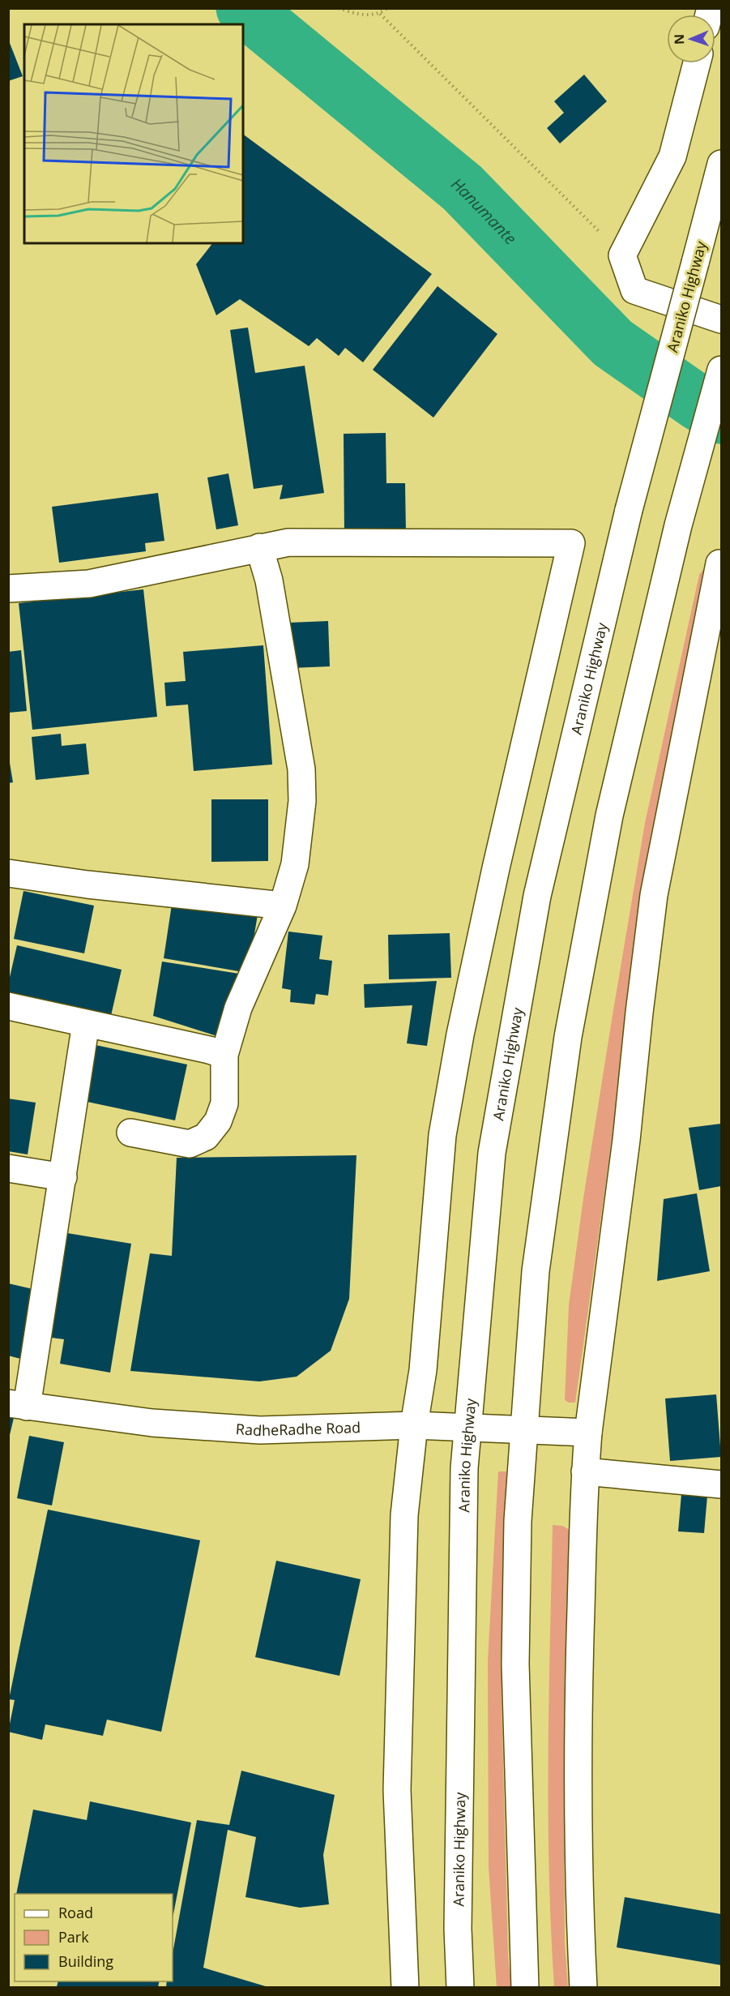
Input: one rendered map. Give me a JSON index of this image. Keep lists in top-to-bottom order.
{
  "streets": {
    "main road": ["Araniko Highway", "RadheRadhe Road"]
  },
  "crossings": [
    ["Araniko Highway", "RadheRadhe Road"]
  ],
  "water": ["Hanumante"],
  "legend": ["Road", "Park", "Building"],
  "north": "left"
}
